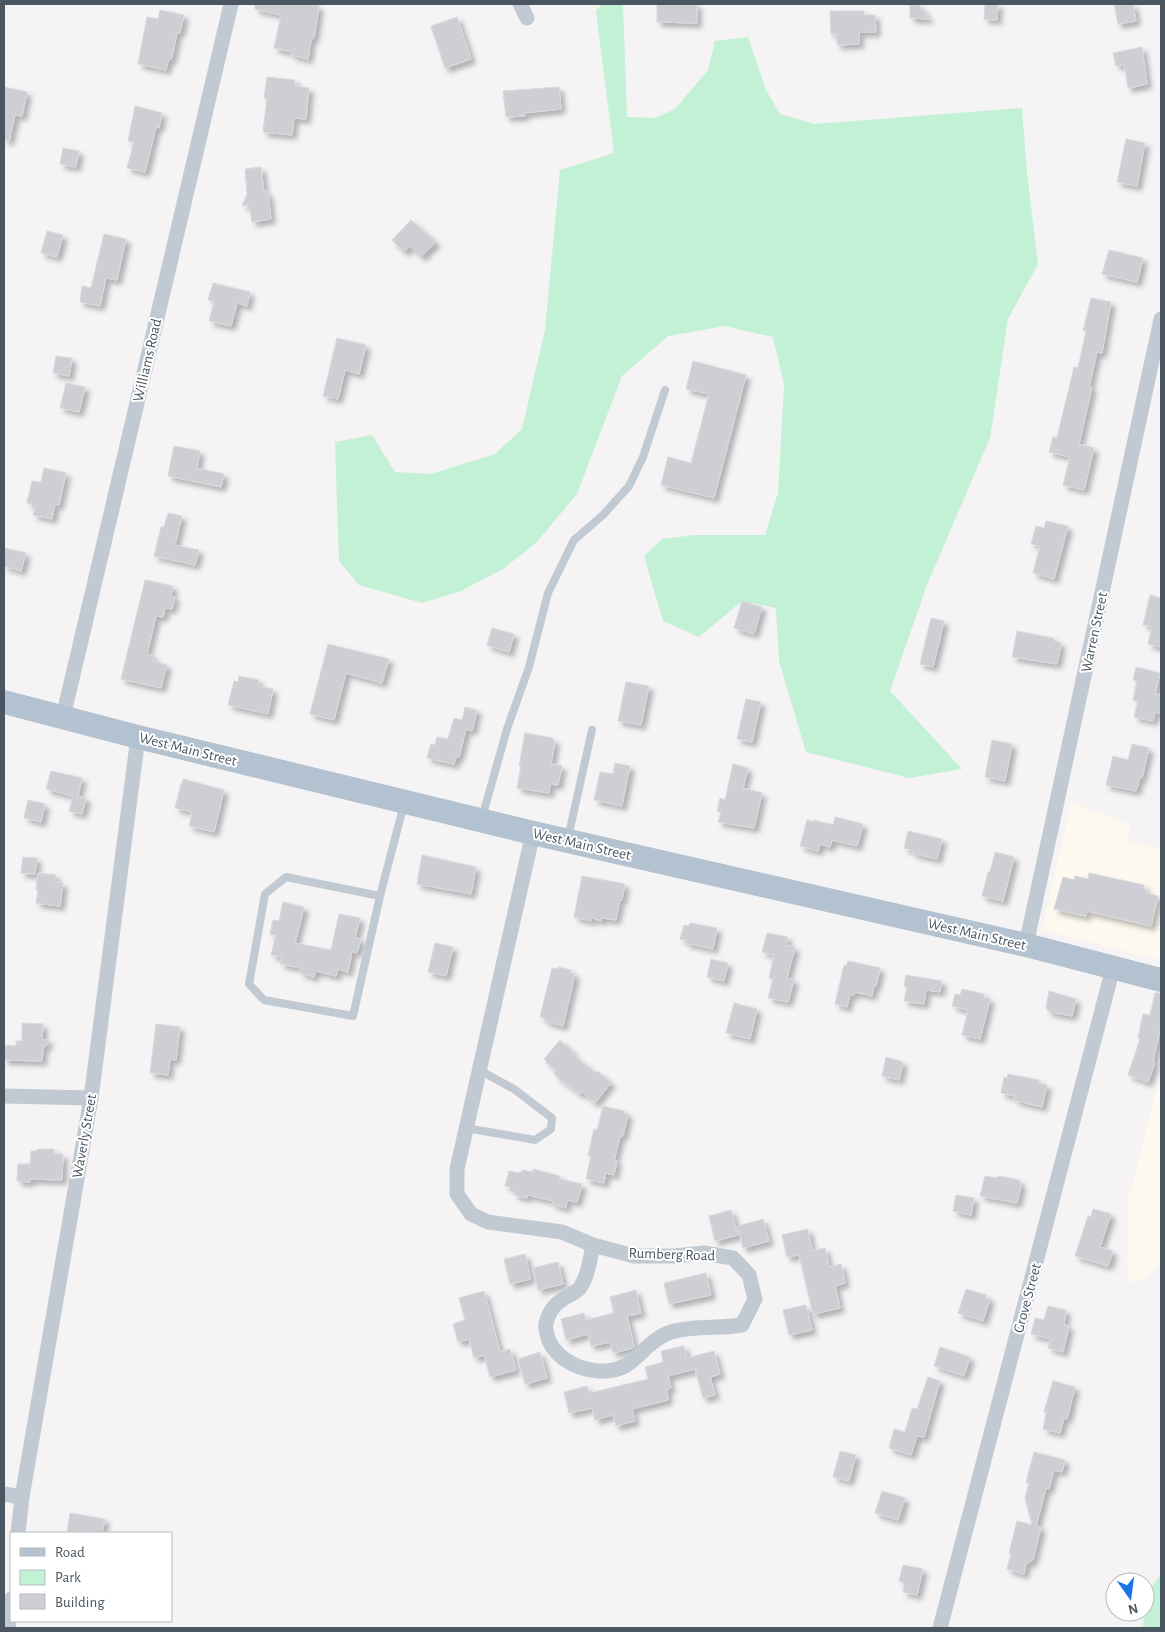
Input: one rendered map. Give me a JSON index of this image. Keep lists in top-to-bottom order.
{
  "streets": {
    "main road": ["West Main Street"],
    "street": [
      "Williams Road",
      "Warren Street",
      "Waverly Street",
      "Rumberg Road",
      "Grove Street"
    ]
  },
  "crossings": [
    ["Williams Road", "West Main Street"],
    ["Warren Street", "West Main Street"],
    ["West Main Street", "Waverly Street"],
    ["West Main Street", "Rumberg Road"],
    ["West Main Street", "Grove Street"]
  ],
  "legend": ["Road", "Park", "Building"],
  "north": "bottom"
}
